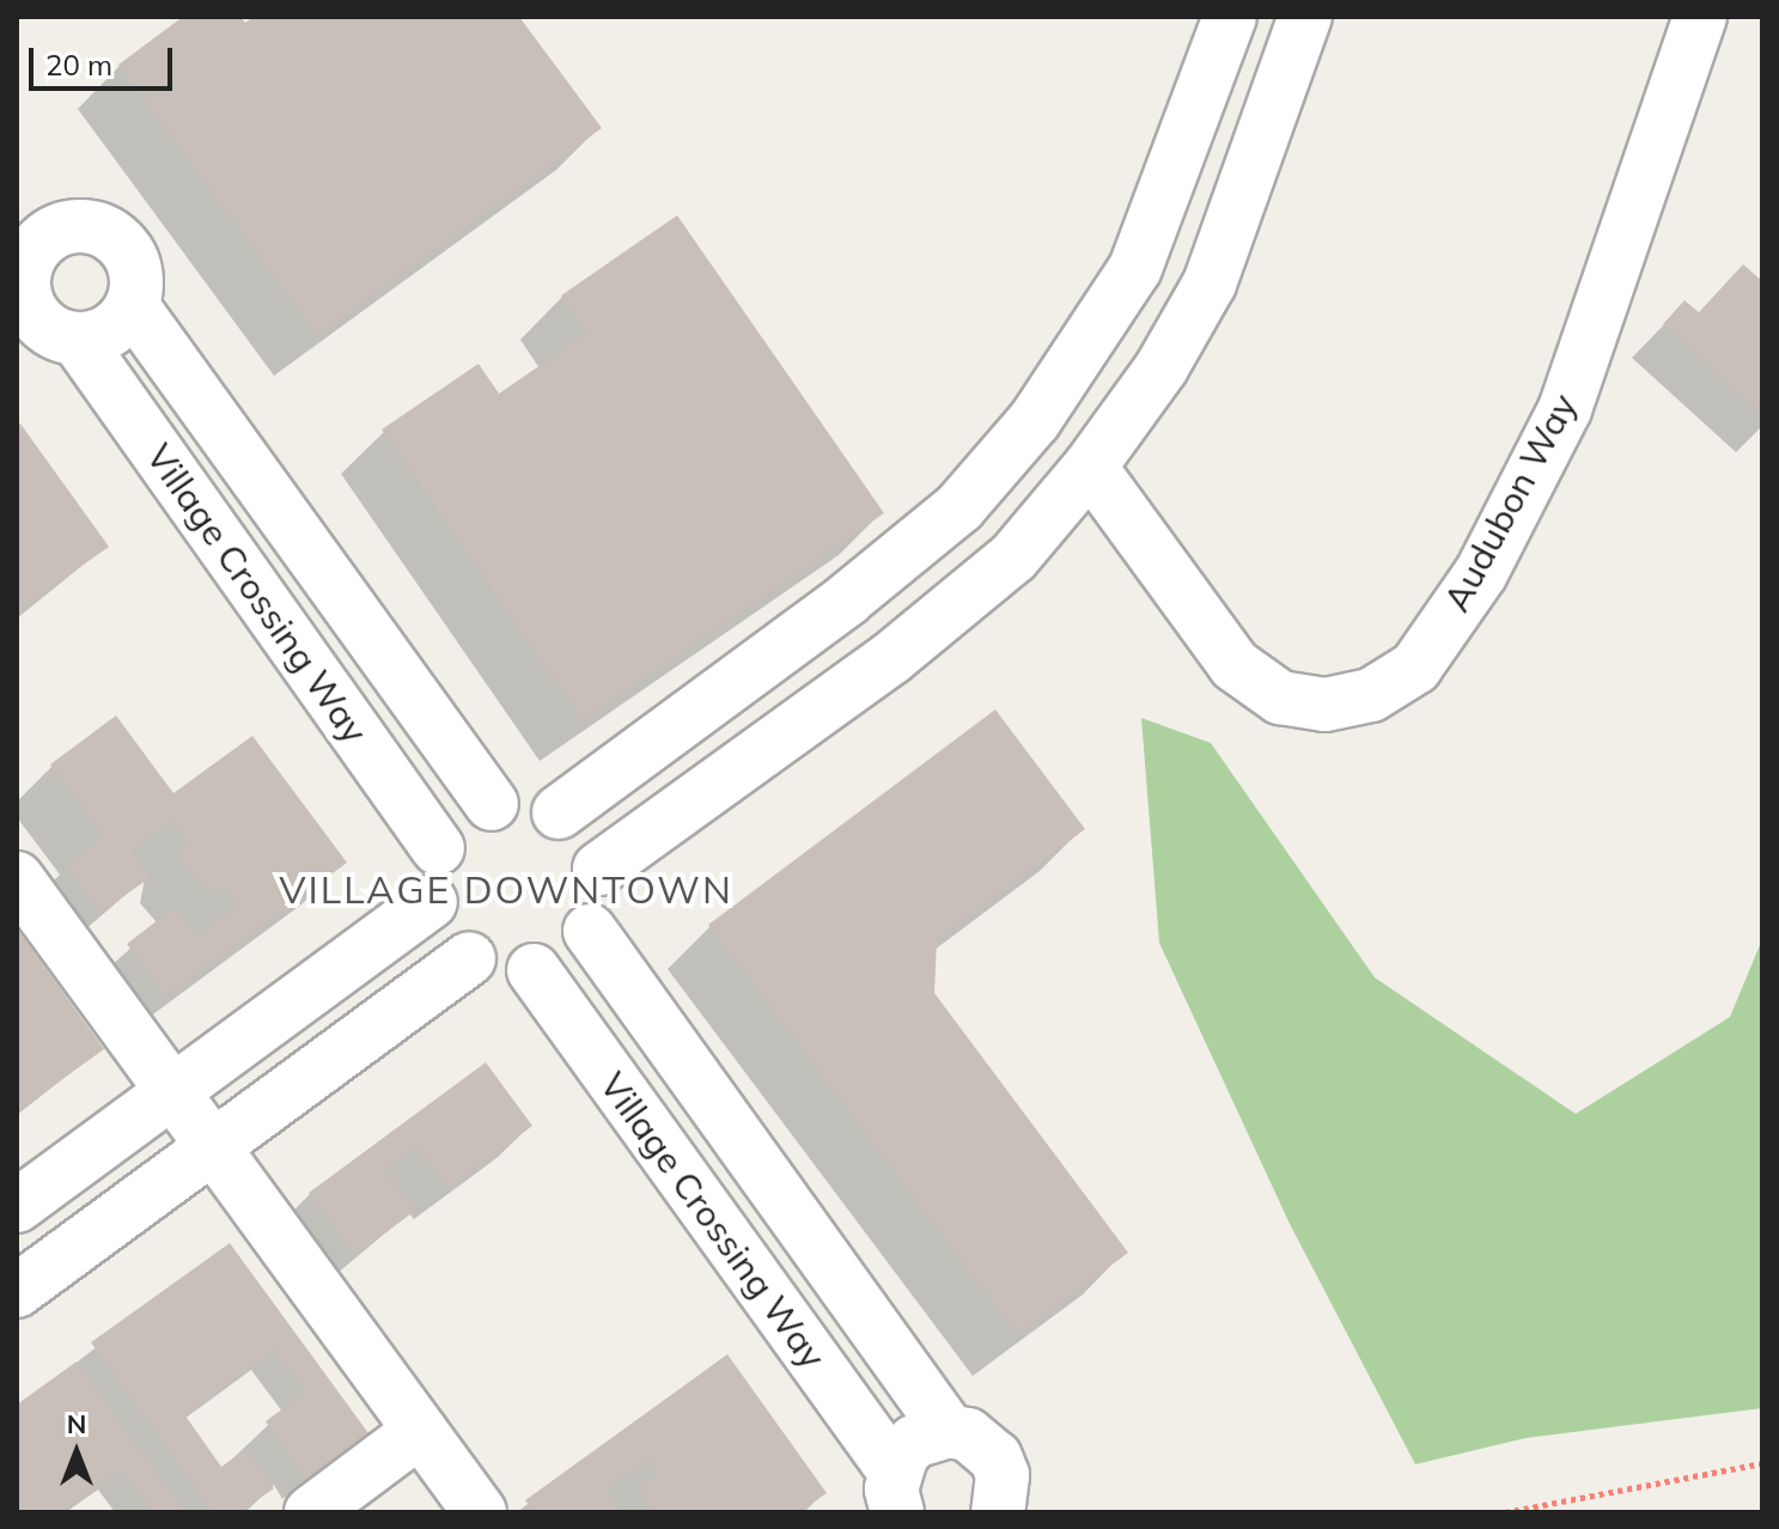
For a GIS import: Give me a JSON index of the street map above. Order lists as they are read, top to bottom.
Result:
{
  "streets": {
    "street": ["Audubon Way", "Village Crossing Way"]
  },
  "districts": ["VILLAGE DOWNTOWN"],
  "scale_bar": "20 m",
  "north": "top"
}
